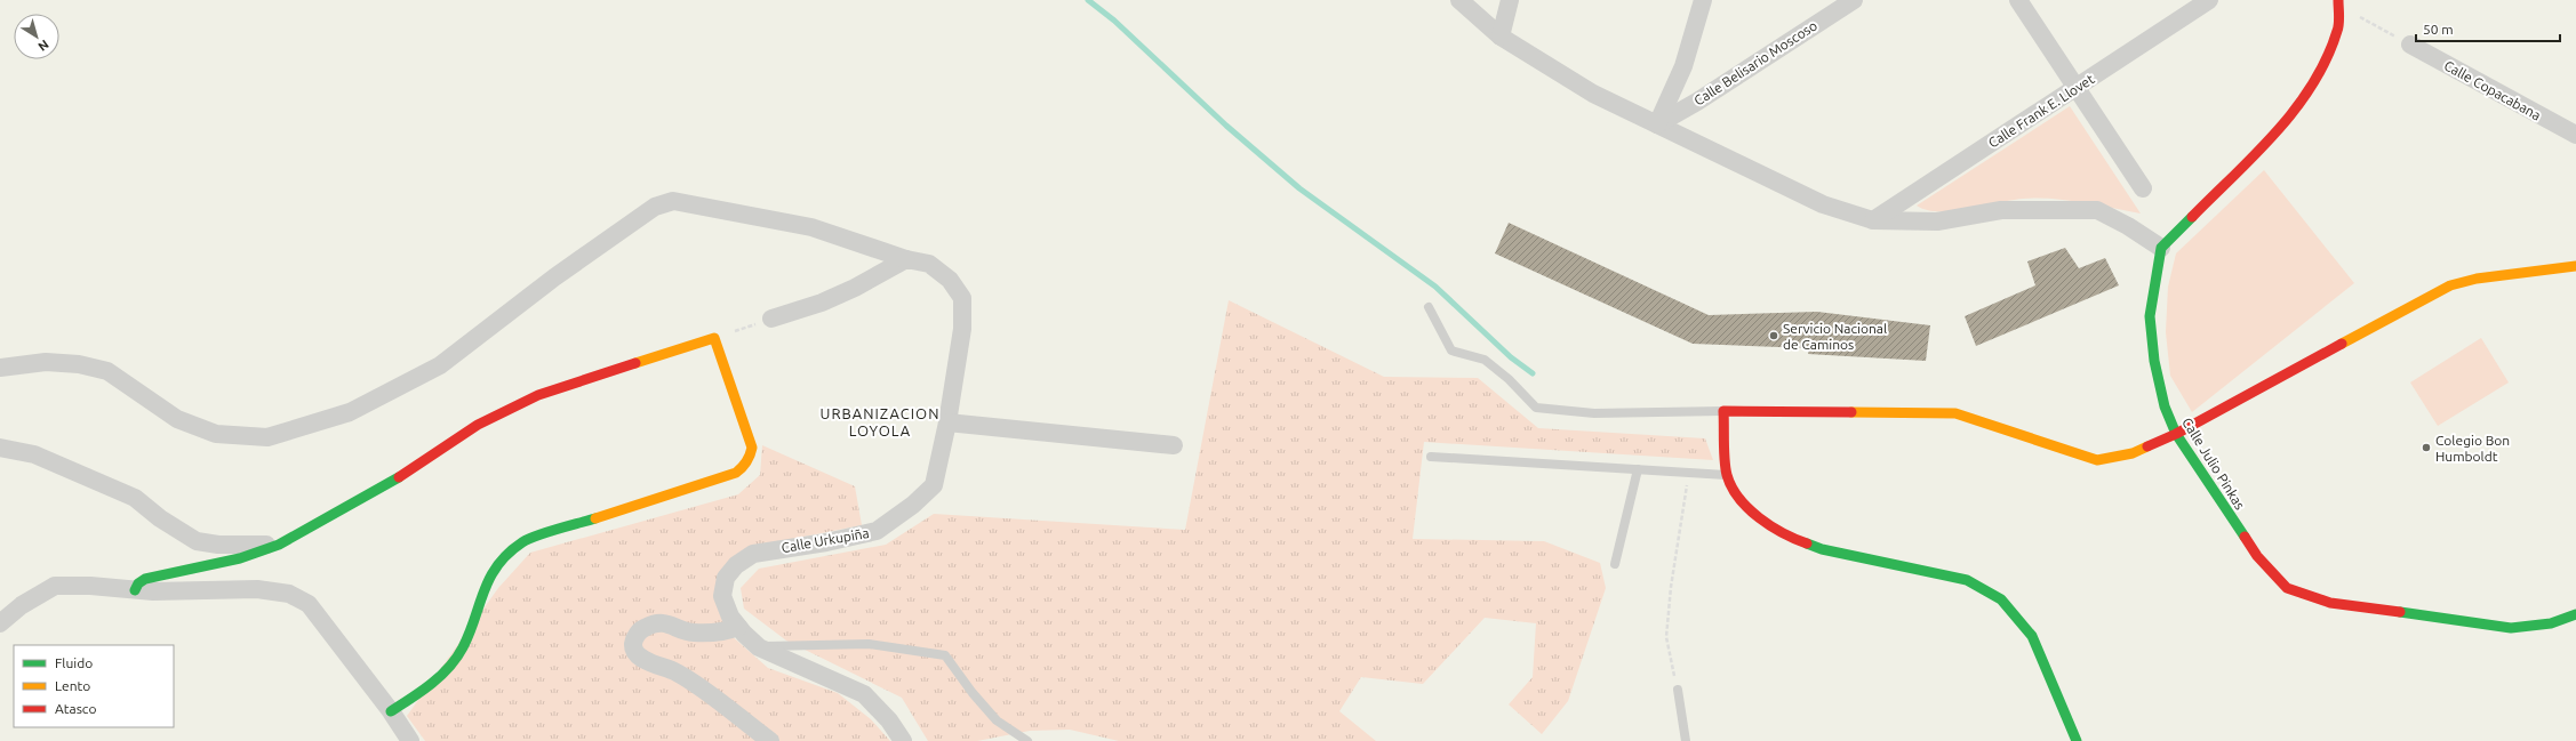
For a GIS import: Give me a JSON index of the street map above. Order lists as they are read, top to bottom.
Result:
{
  "streets": {
    "street": [
      "Calle Belisario Moscoso",
      "Calle Copacabana",
      "Calle Frank E. Llovet",
      "Calle Julio Pinkas",
      "Calle Urkupiña"
    ]
  },
  "districts": ["URBANIZACION LOYOLA"],
  "places": ["Servicio Nacional de Caminos", "Colegio Bon Humboldt"],
  "legend": ["Fluido", "Lento", "Atasco"],
  "scale_bar": "50 m",
  "north": "bottom right"
}
